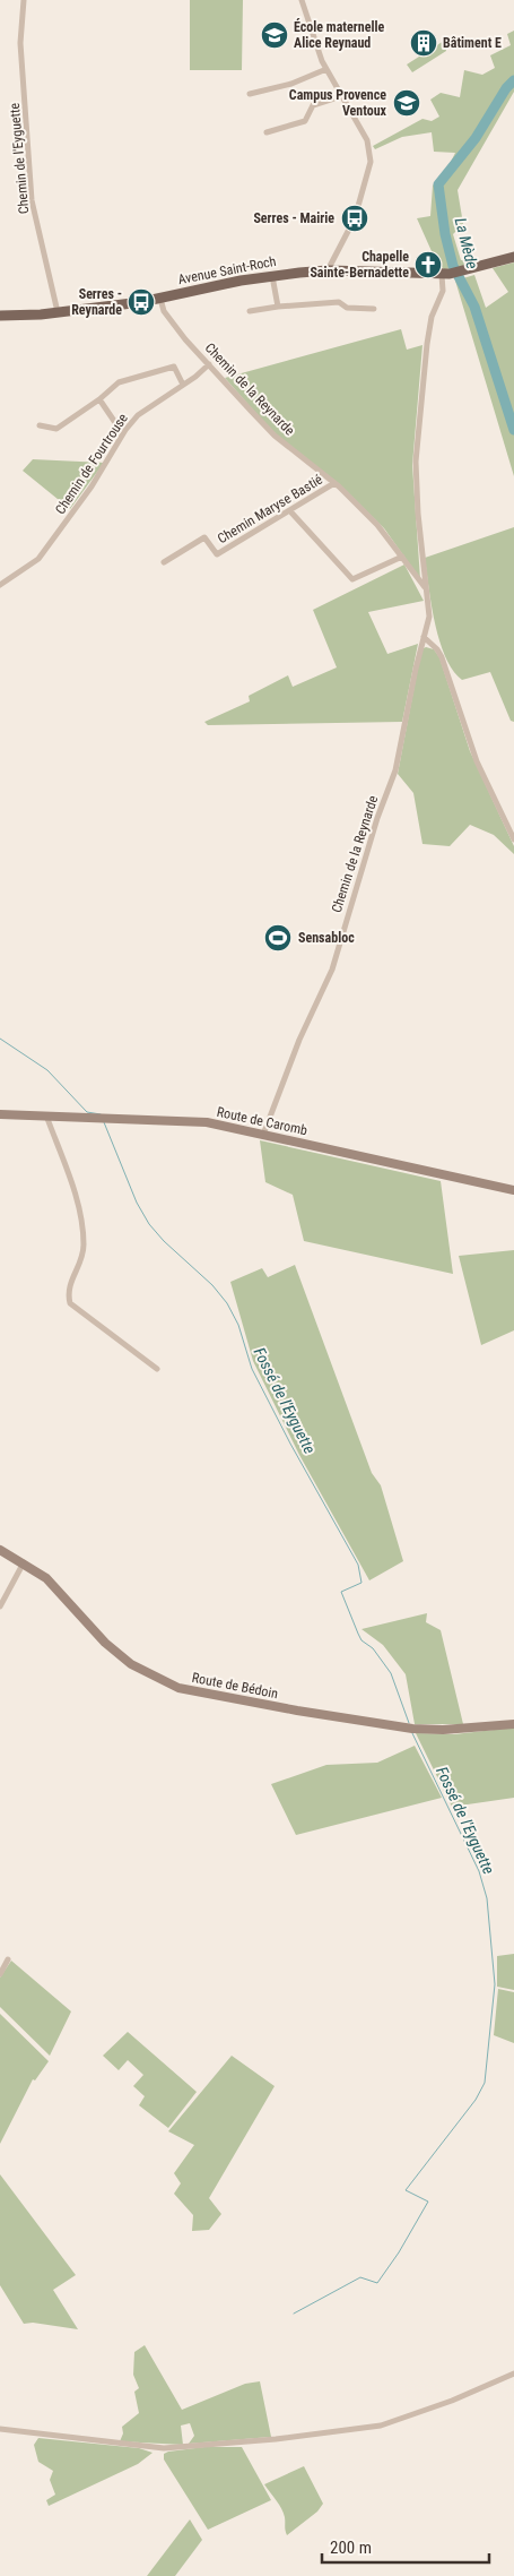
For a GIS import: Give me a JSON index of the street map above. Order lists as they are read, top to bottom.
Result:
{
  "streets": {
    "main road": ["Avenue Saint-Roch", "Route de Caromb", "Route de Bédoin"],
    "street": [
      "Chemin de l'Eyguette",
      "Chemin de la Reynarde",
      "Chemin de Fourtrouse",
      "Chemin Maryse Bastié"
    ]
  },
  "crossings": [
    ["Chemin de l'Eyguette", "Avenue Saint-Roch"],
    ["Avenue Saint-Roch", "Chemin de la Reynarde"],
    ["Chemin de la Reynarde", "Chemin de Fourtrouse"],
    ["Chemin de la Reynarde", "Chemin Maryse Bastié"],
    ["Chemin de la Reynarde", "Route de Caromb"]
  ],
  "water": ["La Mède", "Fossé de l'Eyguette"],
  "places": {
    "school or university": ["École maternelle Alice Reynaud", "Campus Provence Ventoux"],
    "building": ["Bâtiment E"],
    "bus stop": ["Serres - Mairie", "Serres - Reynarde"],
    "church": ["Chapelle Sainte-Bernadette"],
    "sports": ["Sensabloc"]
  },
  "scale_bar": "200 m"
}
